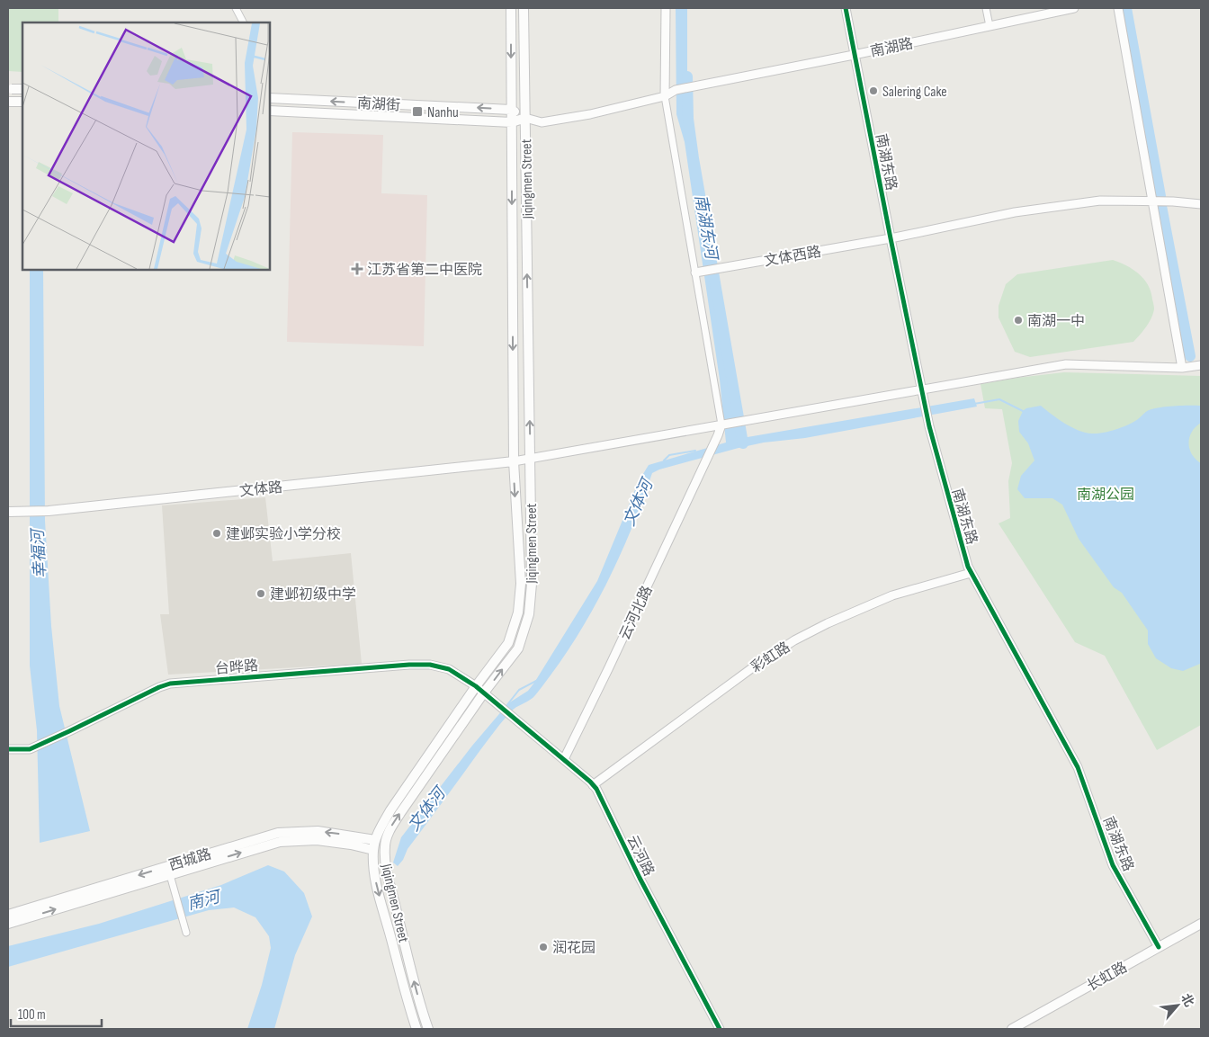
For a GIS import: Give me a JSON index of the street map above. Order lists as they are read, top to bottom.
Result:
{
  "streets": {
    "main road": [
      "南湖街",
      "Jiqingmen Street",
      "文体路",
      "西城路",
      "长虹路"
    ],
    "street": [
      "南湖路",
      "南湖东路",
      "文体西路",
      "云河北路",
      "彩虹路",
      "台晔路",
      "云河路"
    ]
  },
  "crossings": [
    ["南湖路", "南湖东路"],
    ["南湖街", "Jiqingmen Street"],
    ["南湖东路", "文体西路"],
    ["南湖东路", "彩虹路"],
    ["南湖东路", "长虹路"],
    ["Jiqingmen Street", "文体路"],
    ["Jiqingmen Street", "台晔路"],
    ["Jiqingmen Street", "西城路"],
    ["云河北路", "云河路"],
    ["彩虹路", "云河路"],
    ["台晔路", "云河路"]
  ],
  "water": [
    "南湖东河",
    "文体河",
    "幸福河",
    "南河"
  ],
  "parks": ["南湖公园"],
  "places": {
    "other": [
      "Salering Cake",
      "南湖一中",
      "建邺实验小学分校",
      "建邺初级中学",
      "润花园"
    ],
    "transit": ["Nanhu"],
    "health": ["江苏省第二中医院"]
  },
  "scale_bar": "100 m",
  "north": "top right"
}
